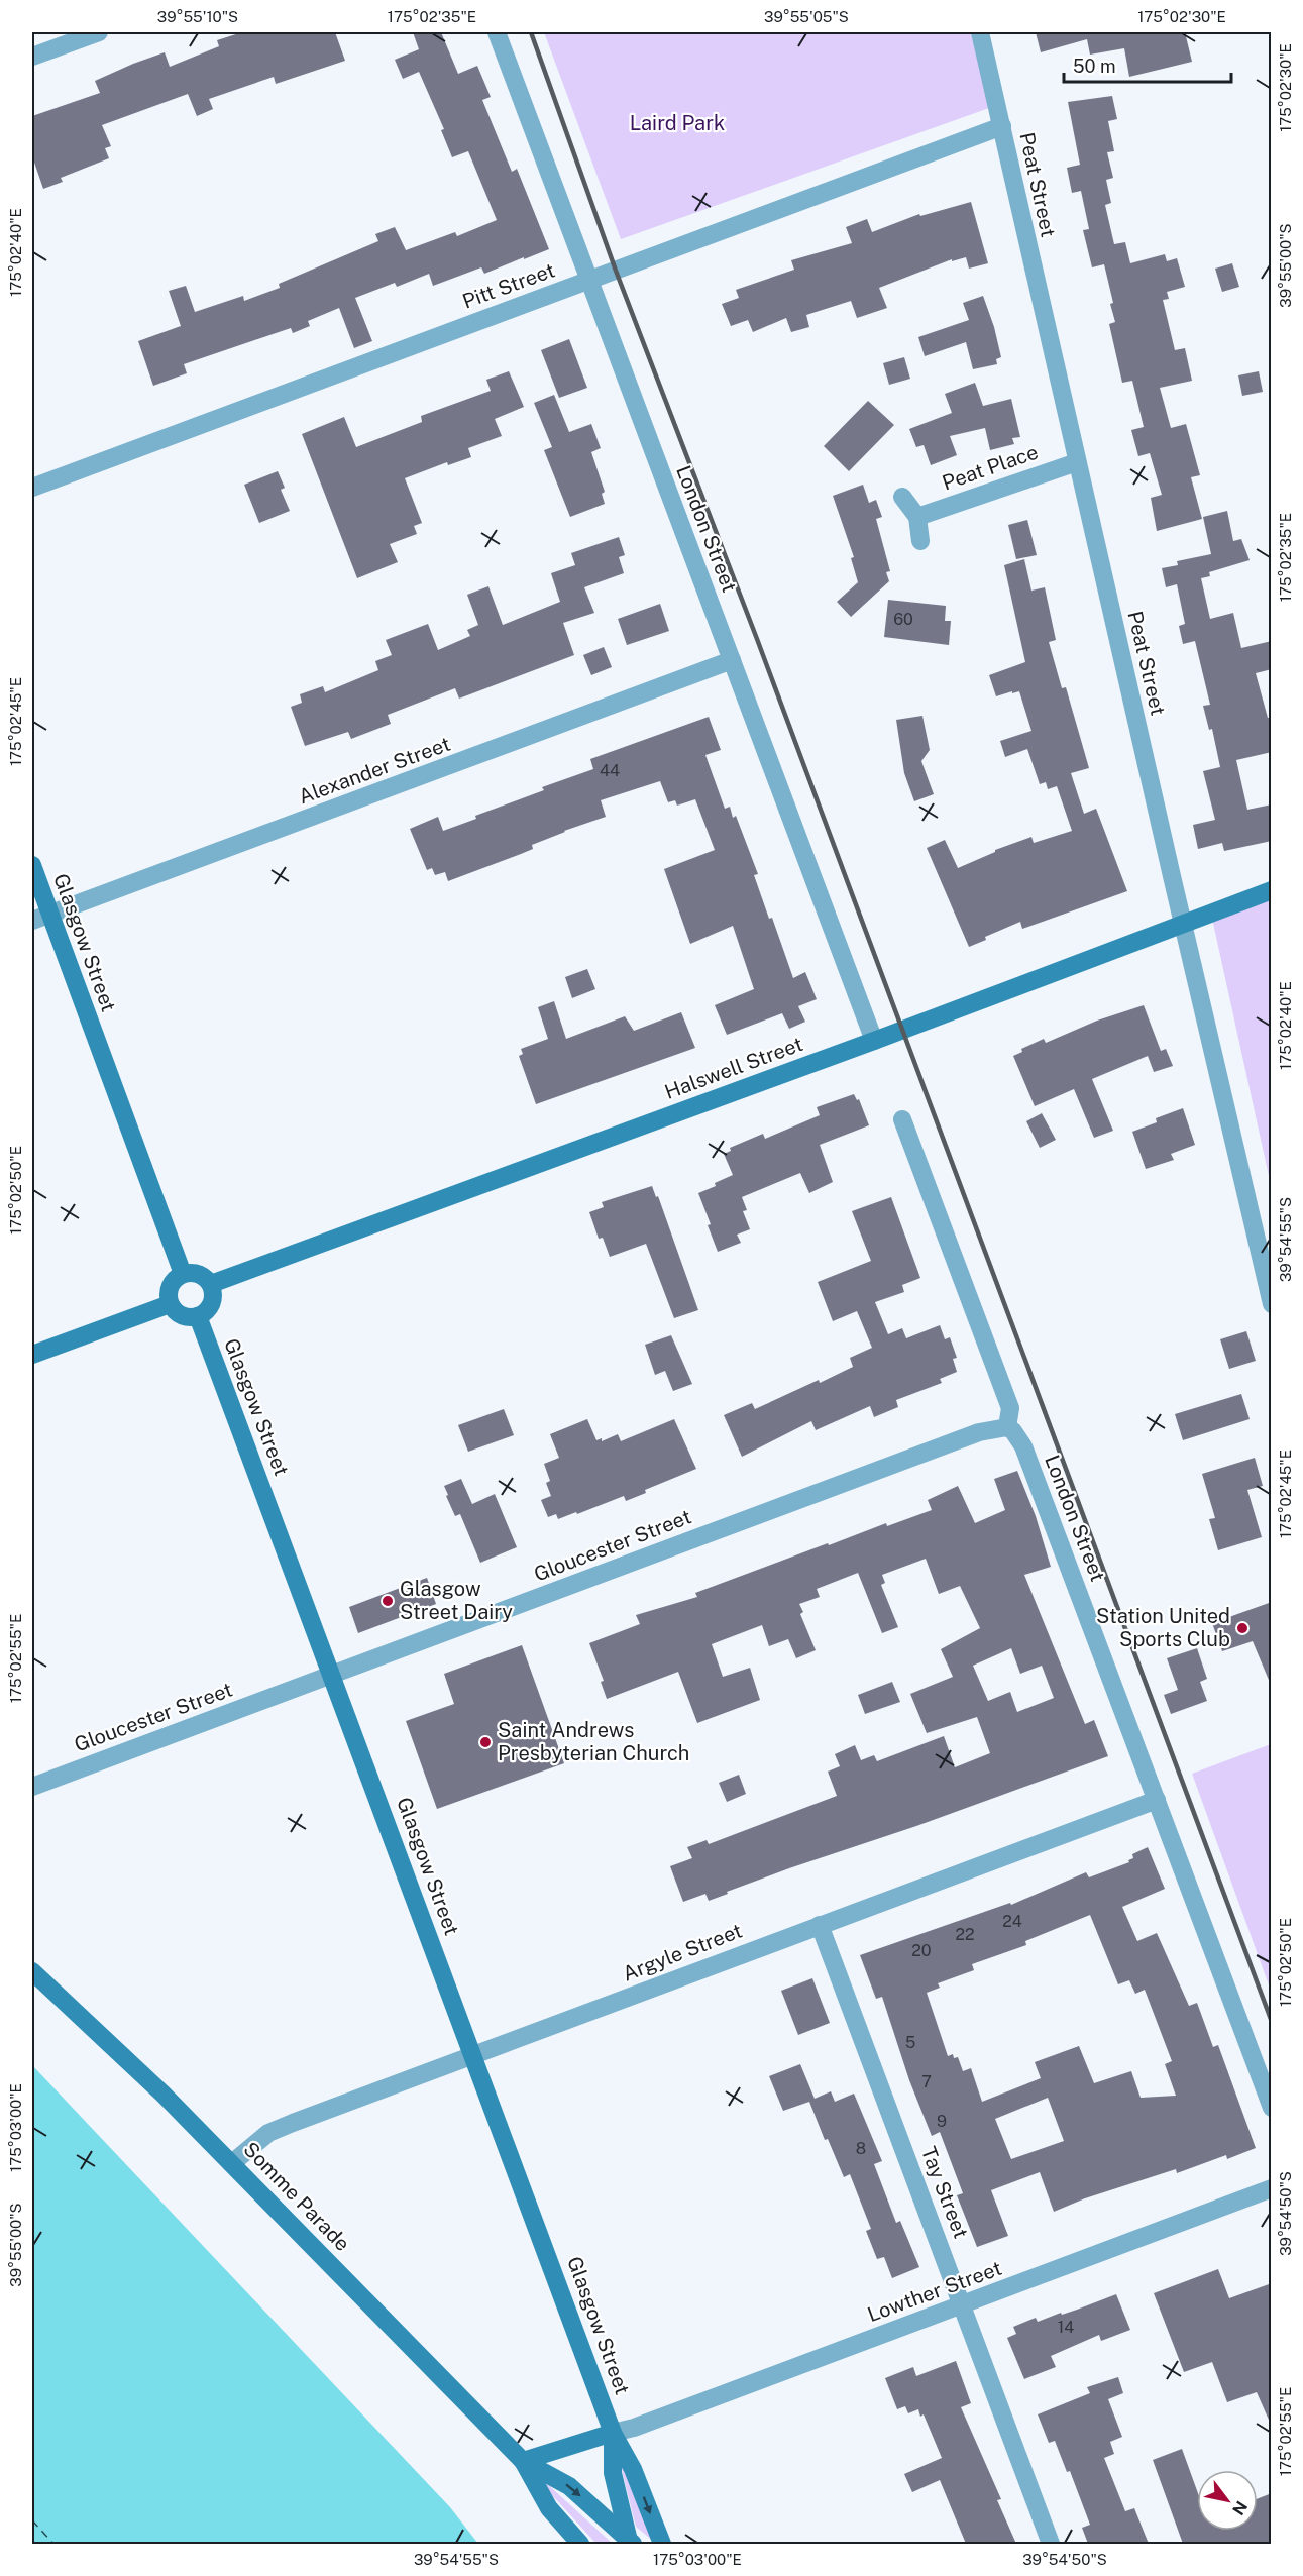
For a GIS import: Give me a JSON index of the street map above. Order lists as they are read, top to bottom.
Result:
{
  "streets": {
    "main road": ["Glasgow Street", "Halswell Street", "Somme Parade"],
    "street": [
      "Peat Street",
      "Pitt Street",
      "Peat Place",
      "London Street",
      "Alexander Street",
      "Gloucester Street",
      "Argyle Street",
      "Tay Street",
      "Lowther Street"
    ]
  },
  "crossings": [
    ["Peat Street", "Pitt Street"],
    ["Peat Street", "Peat Place"],
    ["Peat Street", "Halswell Street"],
    ["Pitt Street", "London Street"],
    ["London Street", "Alexander Street"],
    ["London Street", "Halswell Street"],
    ["London Street", "Gloucester Street"],
    ["London Street", "Argyle Street"],
    ["Alexander Street", "Glasgow Street"],
    ["Glasgow Street", "Halswell Street"],
    ["Glasgow Street", "Gloucester Street"],
    ["Glasgow Street", "Argyle Street"],
    ["Glasgow Street", "Somme Parade"],
    ["Glasgow Street", "Lowther Street"],
    ["Argyle Street", "Tay Street"],
    ["Argyle Street", "Somme Parade"],
    ["Tay Street", "Lowther Street"]
  ],
  "parks": ["Laird Park"],
  "places": ["Glasgow Street Dairy", "Station United Sports Club", "Saint Andrews Presbyterian Church"],
  "house_numbers": [
    "60",
    "44",
    "24",
    "22",
    "20",
    "5",
    "7",
    "9",
    "8",
    "14"
  ],
  "scale_bar": "50 m",
  "north": "bottom right",
  "coordinates": [
    "39°55'10\"S",
    "175°02'35\"E",
    "39°55'05\"S",
    "175°02'30\"E",
    "175°02'40\"E",
    "39°55'00\"S",
    "175°02'45\"E",
    "175°02'50\"E",
    "39°54'55\"S",
    "175°02'55\"E",
    "175°03'00\"E",
    "39°54'50\"S"
  ]
}
